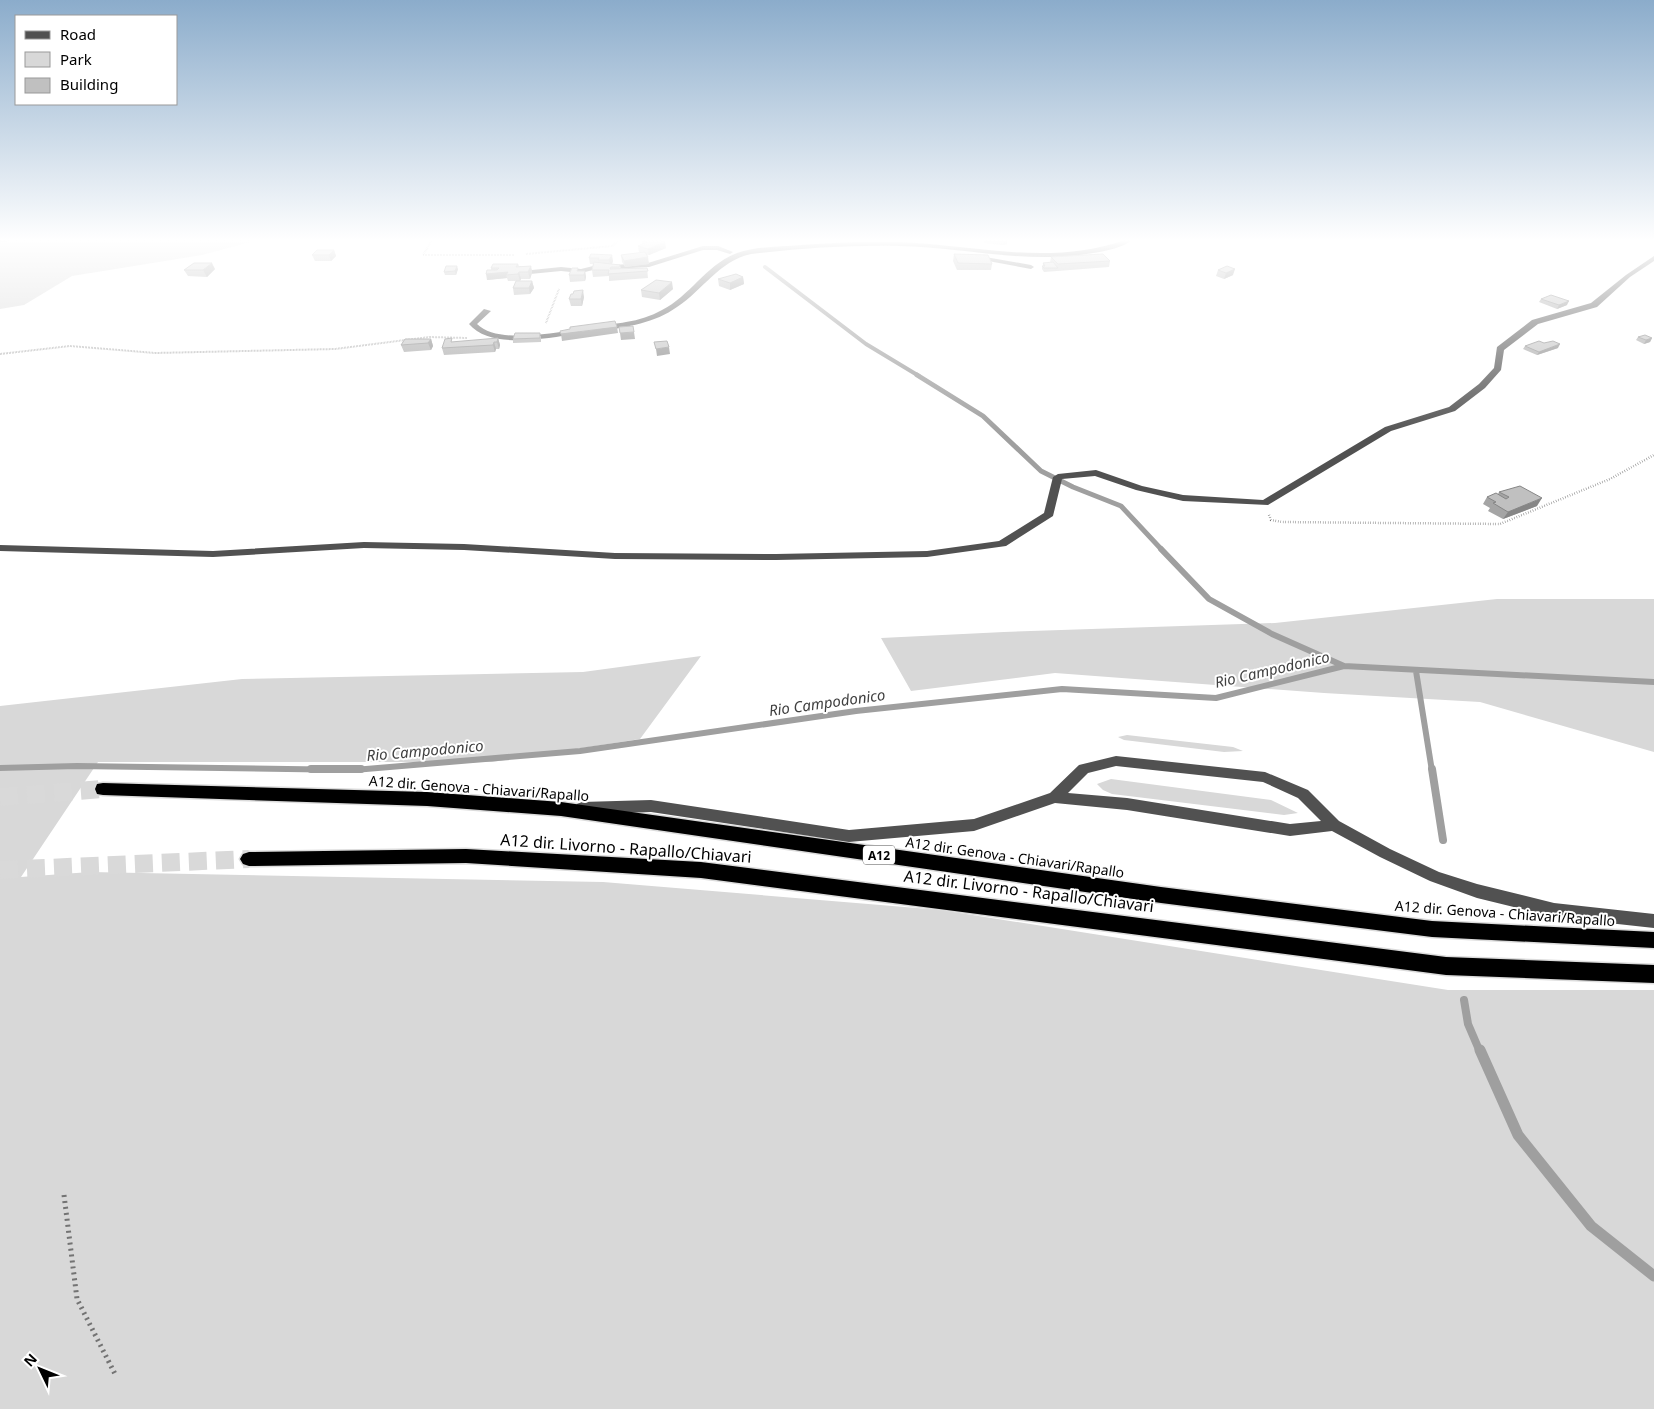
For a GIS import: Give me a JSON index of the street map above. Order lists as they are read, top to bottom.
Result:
{
  "streets": {
    "highway": ["A12 dir. Genova - Chiavari/Rapallo", "A12 dir. Livorno - Rapallo/Chiavari", "A12"]
  },
  "water": ["Rio Campodonico"],
  "legend": ["Road", "Park", "Building"],
  "north": "top left"
}
